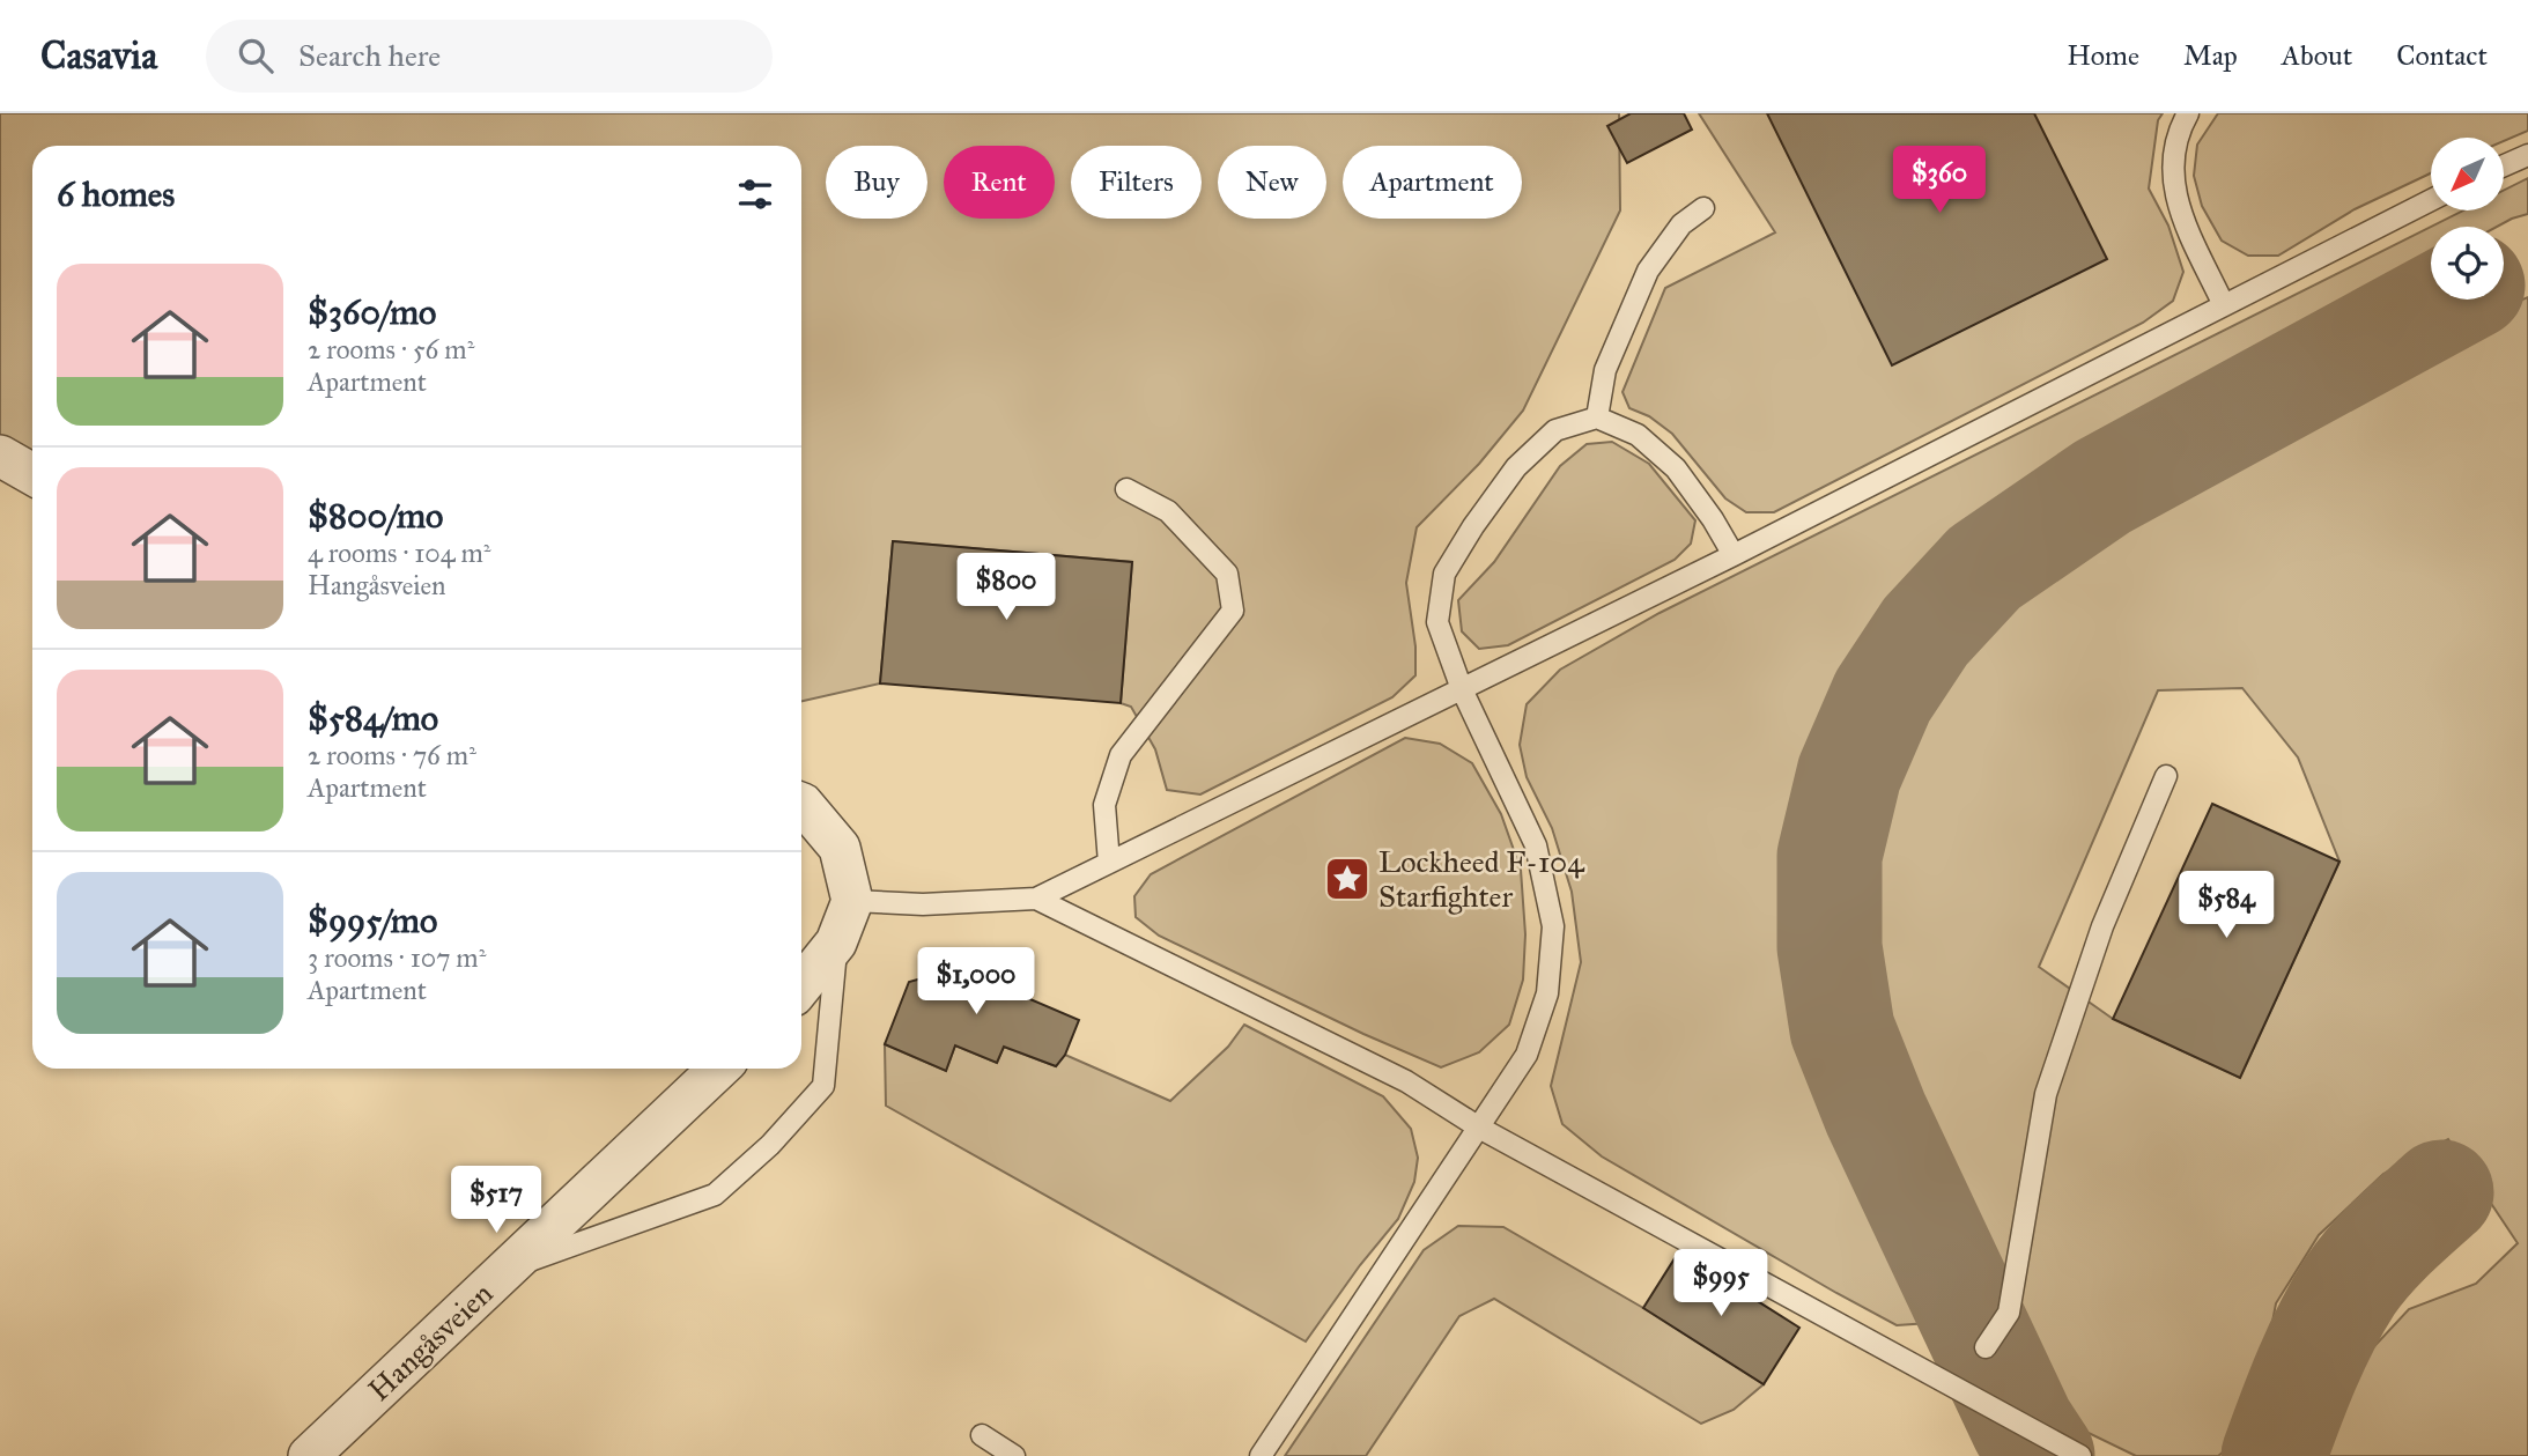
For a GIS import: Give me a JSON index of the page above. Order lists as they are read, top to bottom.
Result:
{
  "streets": {
    "street": ["Hangåsveien"]
  },
  "places": {
    "place": ["Lockheed F-104 Starfighter"]
  },
  "north": "bottom left",
  "page": {
    "header": "Casavia",
    "search": "Search here",
    "nav": [
      "Home",
      "Map",
      "About",
      "Contact"
    ],
    "price": [
      "$360",
      "$800",
      "$584",
      "$1,000",
      "$517",
      "$995"
    ],
    "chip": [
      "Buy",
      "Rent",
      "Filters",
      "New",
      "Apartment"
    ],
    "heading": "6 homes",
    "list": [
      {
        "name": "$360/mo",
        "note": "2 rooms · 56 m² · Apartment"
      },
      {
        "name": "$800/mo",
        "note": "4 rooms · 104 m² · Hangåsveien"
      },
      {
        "name": "$584/mo",
        "note": "2 rooms · 76 m² · Apartment"
      },
      {
        "name": "$995/mo",
        "note": "3 rooms · 107 m² · Apartment"
      }
    ]
  }
}
